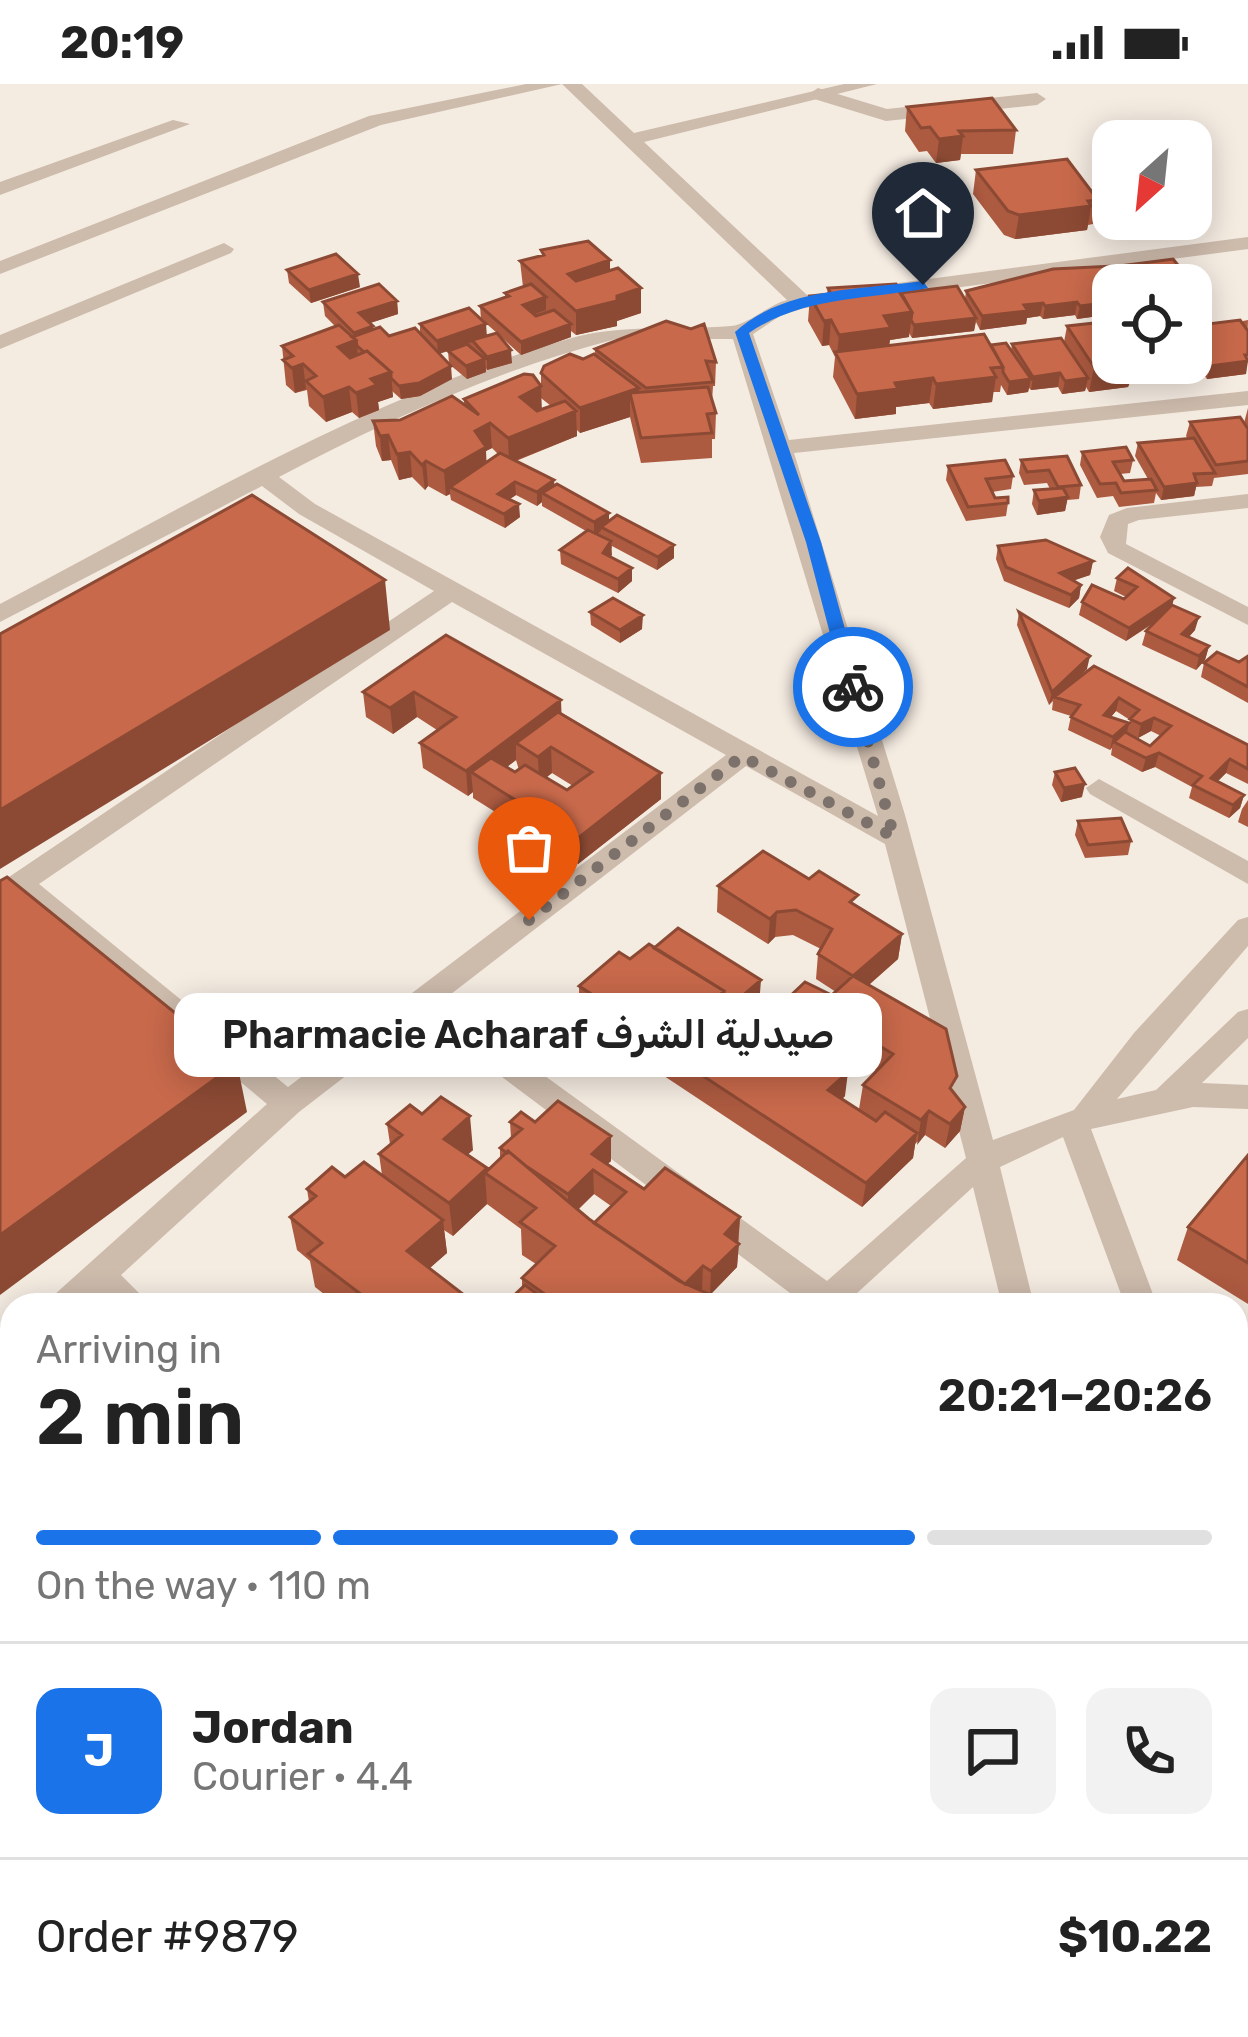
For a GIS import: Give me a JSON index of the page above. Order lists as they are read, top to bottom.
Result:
{
  "places": ["Pharmacie Acharaf صيدلية الشرف"],
  "north": "bottom left",
  "page": {
    "status": "20:19",
    "bubble": "Pharmacie Acharaf صيدلية الشرف",
    "heading": ["2 min", "Arriving in", "20:21–20:26"],
    "panel": [
      "Jordan",
      "Courier · 4.4",
      "Order #9879",
      "$10.22"
    ],
    "bar": "On the way · 110 m",
    "round": "J"
  }
}
